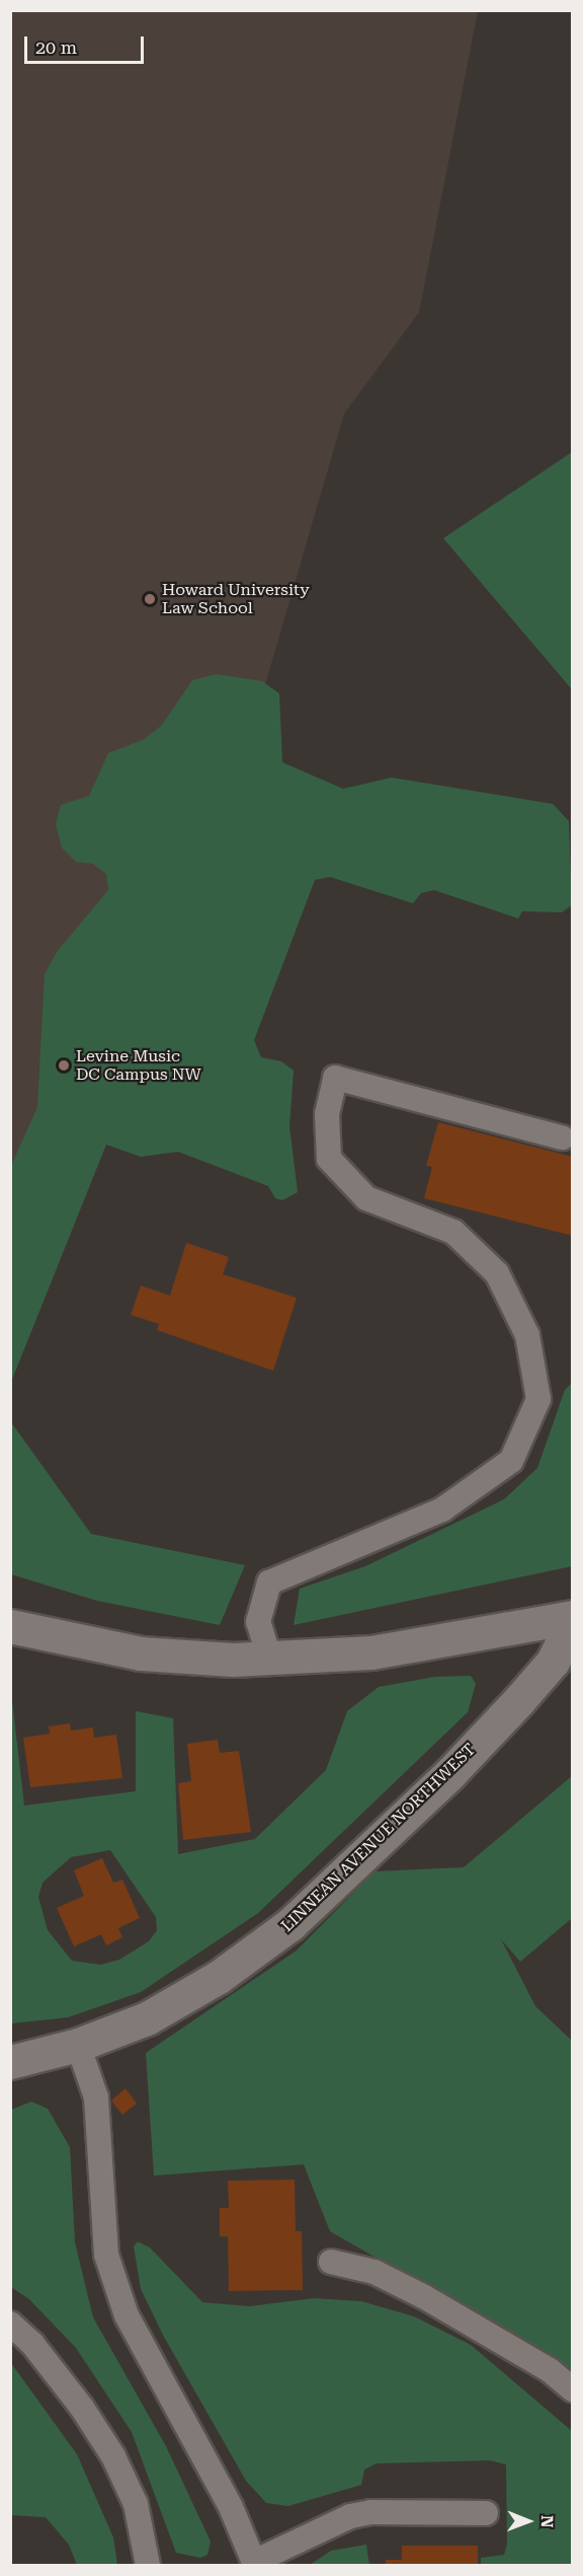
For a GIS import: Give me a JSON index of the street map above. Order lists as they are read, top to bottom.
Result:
{
  "streets": {
    "street": ["LINNEAN AVENUE NORTHWEST"]
  },
  "places": ["Howard University Law School", "Levine Music DC Campus NW"],
  "scale_bar": "20 m",
  "north": "right"
}
